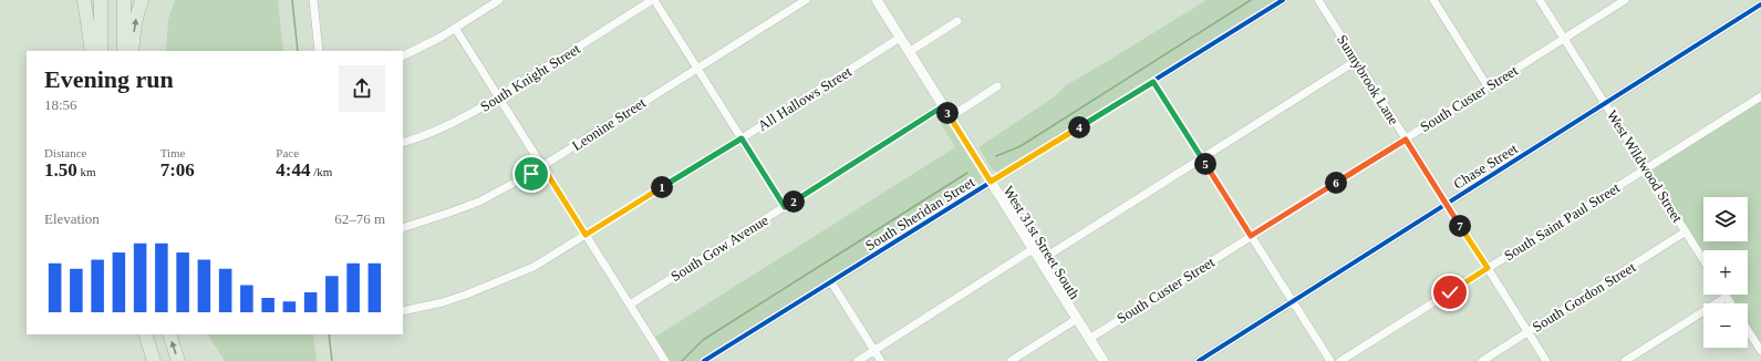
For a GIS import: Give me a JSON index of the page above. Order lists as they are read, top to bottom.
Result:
{
  "streets": {
    "street": [
      "South Knight Street",
      "Sunnybrook Lane",
      "All Hallows Street",
      "South Custer Street",
      "Leonine Street",
      "Chase Street",
      "West Wildwood Street",
      "South Sheridan Street",
      "South Saint Paul Street",
      "West 31st Street South",
      "South Gow Avenue",
      "South Gordon Street"
    ]
  },
  "crossings": [
    ["Sunnybrook Lane", "South Custer Street"],
    ["Sunnybrook Lane", "Chase Street"],
    ["Sunnybrook Lane", "South Saint Paul Street"],
    ["Sunnybrook Lane", "South Gordon Street"],
    ["All Hallows Street", "West 31st Street South"],
    ["South Custer Street", "West Wildwood Street"],
    ["South Custer Street", "West 31st Street South"],
    ["Chase Street", "West Wildwood Street"],
    ["West Wildwood Street", "South Saint Paul Street"],
    ["West Wildwood Street", "South Gordon Street"],
    ["South Sheridan Street", "West 31st Street South"],
    ["West 31st Street South", "South Gow Avenue"]
  ],
  "page": {
    "heading": ["Evening run", "18:56"],
    "pins": [
      "3",
      "4",
      "5",
      "6",
      "1",
      "2",
      "7"
    ],
    "stats": [
      ["Distance", "1.50 km"],
      ["Time", "7:06"],
      ["Pace", "4:44 /km"]
    ],
    "map_buttons": ["+", "−"],
    "chart": ["Elevation", "62–76 m"]
  }
}
